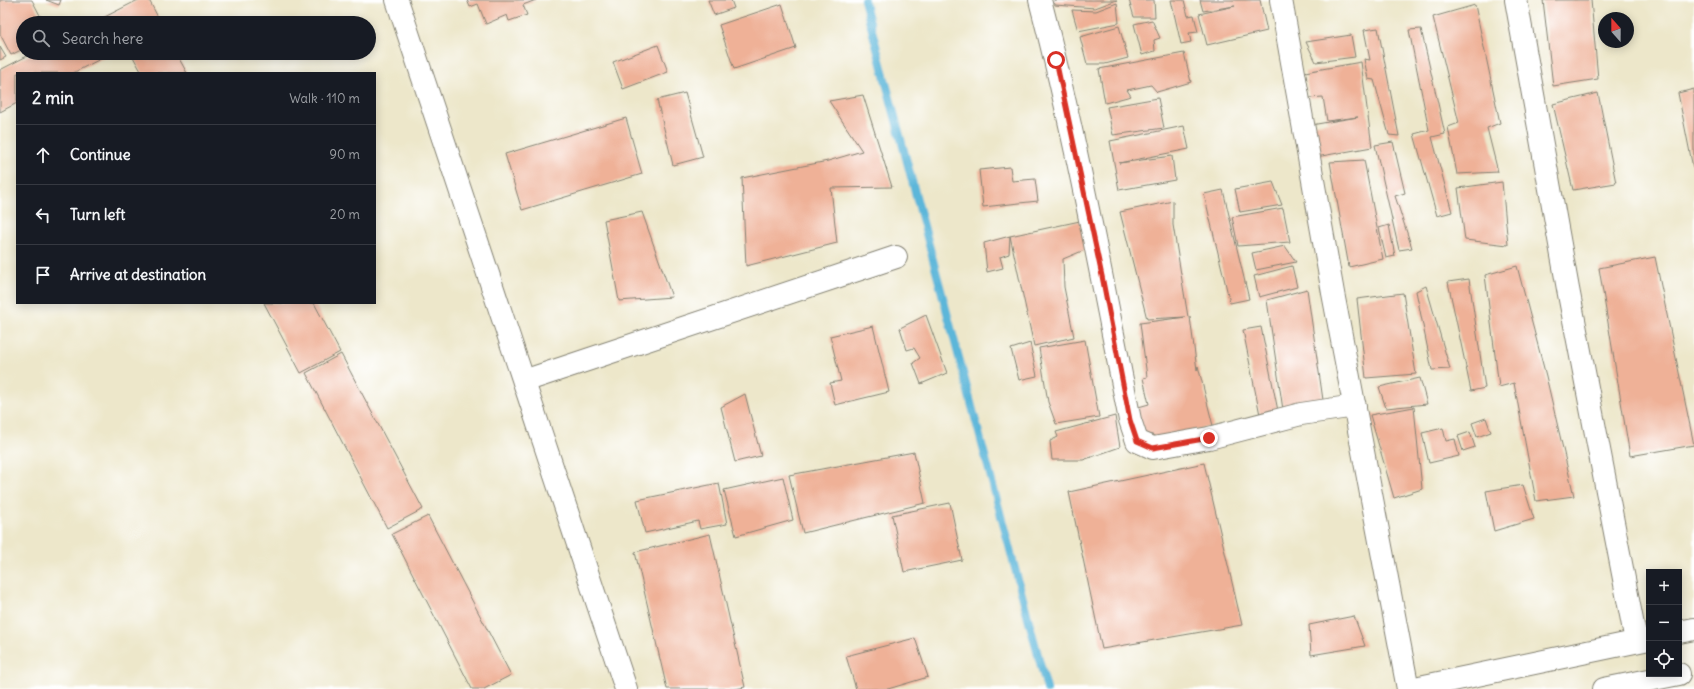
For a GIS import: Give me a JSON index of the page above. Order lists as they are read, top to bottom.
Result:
{
  "north": "top",
  "page": {
    "search": "Search here",
    "heading": ["2 min", "Walk · 110 m"],
    "list": [
      ["Continue", "90 m"],
      ["Turn left", "20 m"],
      "Arrive at destination"
    ],
    "map_buttons": ["+", "−"]
  }
}
